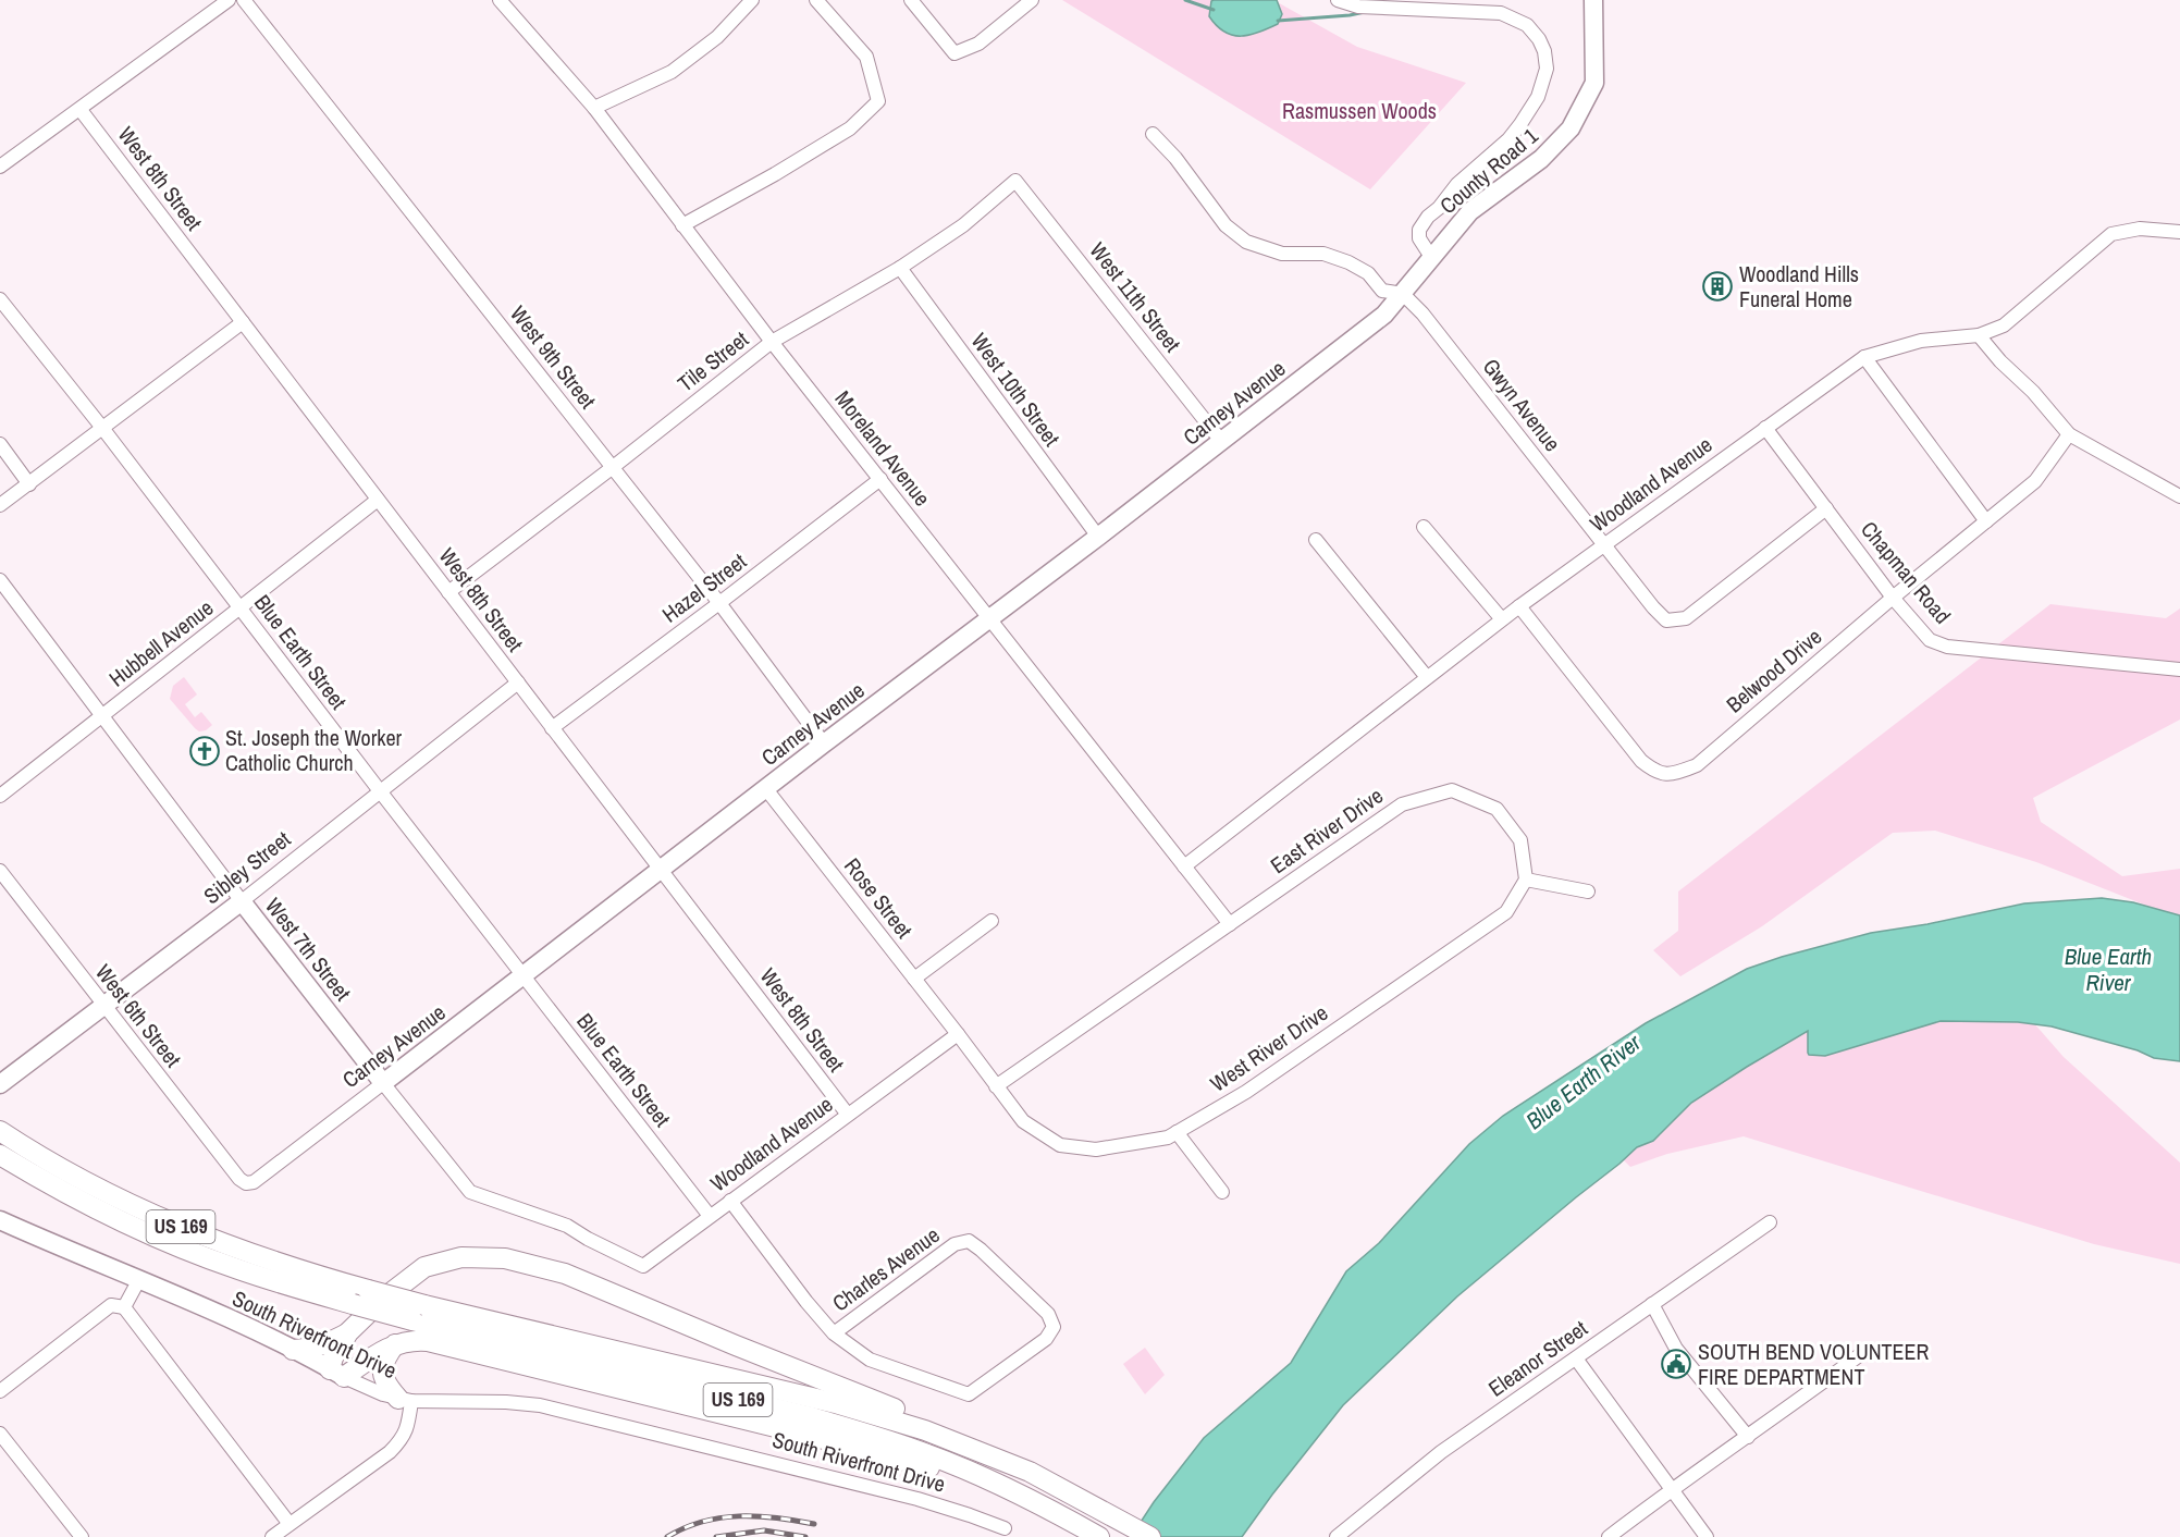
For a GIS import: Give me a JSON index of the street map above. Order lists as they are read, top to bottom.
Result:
{
  "streets": {
    "highway": ["US 169"],
    "main road": [
      "County Road 1",
      "Carney Avenue",
      "Sibley Street",
      "West 7th Street",
      "South Riverfront Drive"
    ],
    "street": [
      "West 8th Street",
      "West 11th Street",
      "West 9th Street",
      "Tile Street",
      "West 10th Street",
      "Gwyn Avenue",
      "Moreland Avenue",
      "Woodland Avenue",
      "Chapman Road",
      "Hazel Street",
      "Hubbell Avenue",
      "Blue Earth Street",
      "Belwood Drive",
      "East River Drive",
      "Rose Street",
      "West 6th Street",
      "West River Drive",
      "Charles Avenue",
      "Eleanor Street"
    ]
  },
  "crossings": [
    ["County Road 1", "Carney Avenue"],
    ["County Road 1", "Gwyn Avenue"],
    ["West 8th Street", "Tile Street"],
    ["West 8th Street", "Carney Avenue"],
    ["West 8th Street", "Woodland Avenue"],
    ["West 8th Street", "Hazel Street"],
    ["West 8th Street", "Hubbell Avenue"],
    ["West 8th Street", "Sibley Street"],
    ["West 11th Street", "Tile Street"],
    ["West 11th Street", "Carney Avenue"],
    ["West 9th Street", "Tile Street"],
    ["West 9th Street", "Carney Avenue"],
    ["West 9th Street", "Hazel Street"],
    ["Tile Street", "West 10th Street"],
    ["Tile Street", "Moreland Avenue"],
    ["West 10th Street", "Carney Avenue"],
    ["Carney Avenue", "Gwyn Avenue"],
    ["Carney Avenue", "Moreland Avenue"],
    ["Carney Avenue", "Blue Earth Street"],
    ["Carney Avenue", "Rose Street"],
    ["Carney Avenue", "West 7th Street"],
    ["Carney Avenue", "West 6th Street"],
    ["Gwyn Avenue", "Woodland Avenue"],
    ["Gwyn Avenue", "Chapman Road"],
    ["Moreland Avenue", "Woodland Avenue"],
    ["Moreland Avenue", "Hazel Street"],
    ["Moreland Avenue", "East River Drive"],
    ["Woodland Avenue", "Chapman Road"],
    ["Woodland Avenue", "Blue Earth Street"],
    ["Woodland Avenue", "Belwood Drive"],
    ["Woodland Avenue", "Rose Street"],
    ["Woodland Avenue", "West 7th Street"],
    ["Woodland Avenue", "West River Drive"],
    ["Chapman Road", "Belwood Drive"],
    ["Hubbell Avenue", "Blue Earth Street"],
    ["Hubbell Avenue", "West 7th Street"],
    ["Blue Earth Street", "Sibley Street"],
    ["East River Drive", "West River Drive"],
    ["Sibley Street", "West 7th Street"],
    ["Sibley Street", "West 6th Street"],
    ["Rose Street", "West River Drive"]
  ],
  "water": ["Blue Earth River"],
  "parks": ["Rasmussen Woods"],
  "places": {
    "building": ["Woodland Hills Funeral Home"],
    "church": ["St. Joseph the Worker Catholic Church"],
    "public building": ["SOUTH BEND VOLUNTEER FIRE DEPARTMENT"]
  }
}
